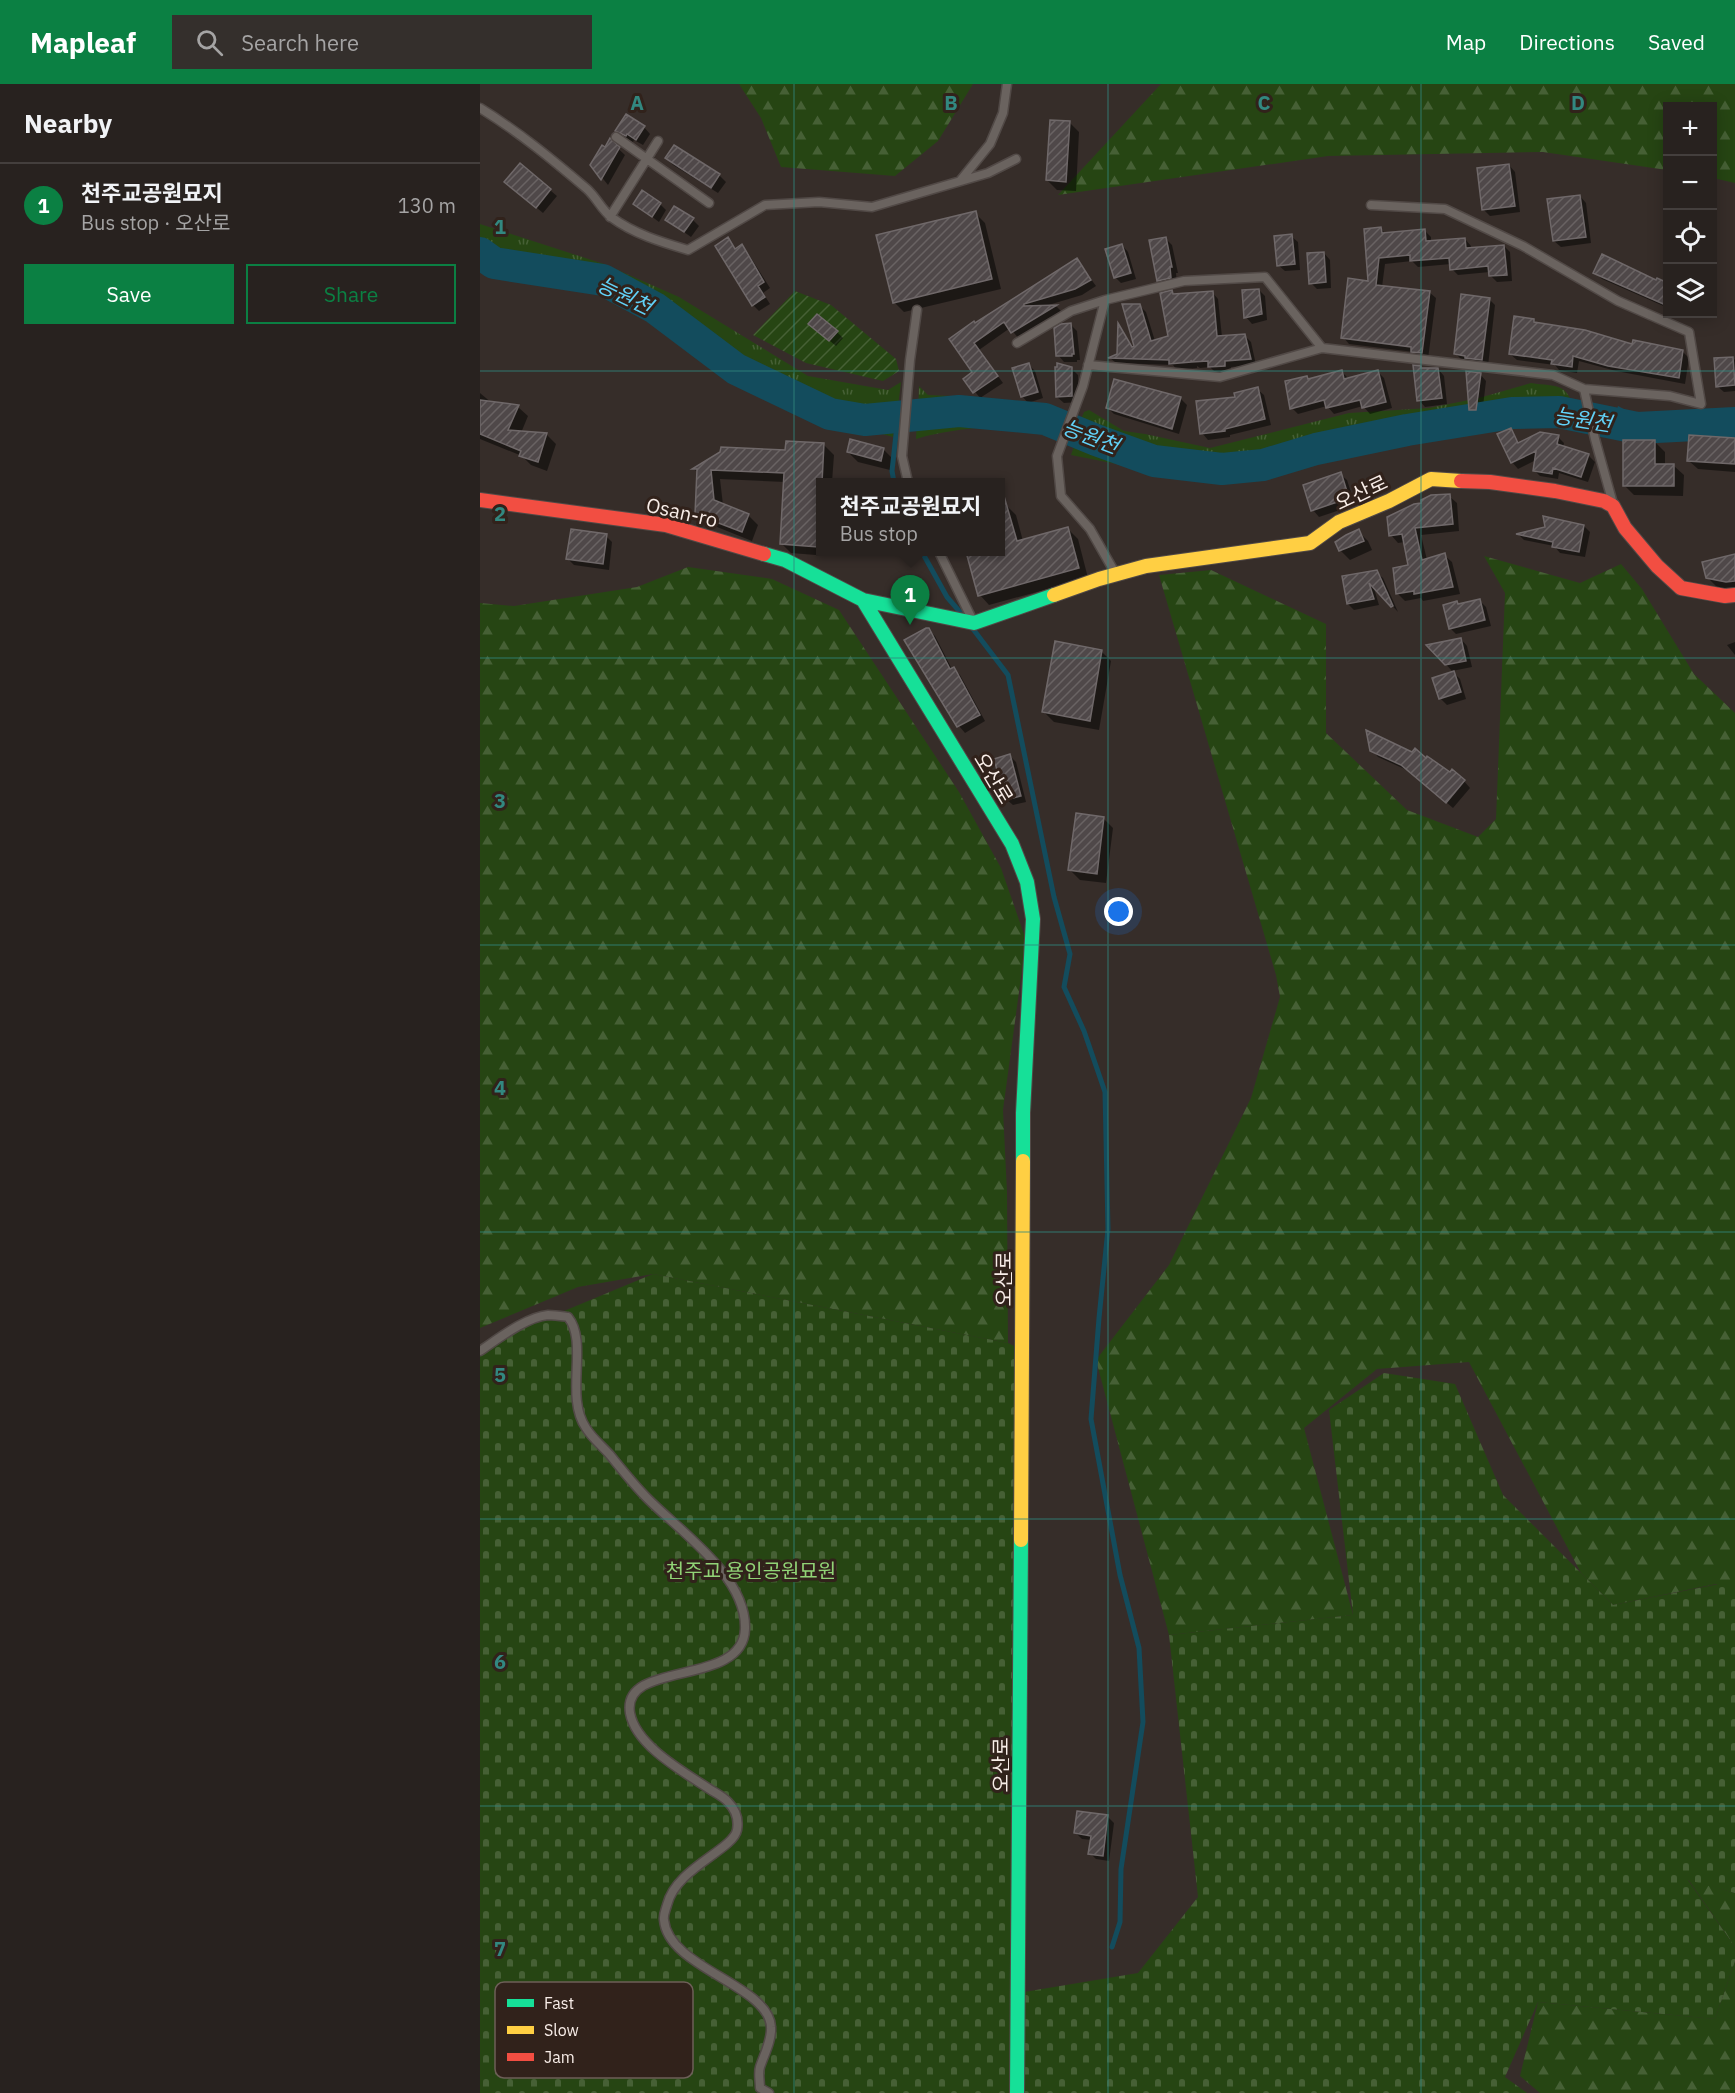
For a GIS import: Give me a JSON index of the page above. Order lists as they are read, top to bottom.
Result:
{
  "streets": {
    "street": ["오산로", "Osan-ro"]
  },
  "crossings": [
    ["오산로", "Osan-ro"]
  ],
  "water": ["능원천"],
  "parks": ["천주교 용인공원묘원"],
  "legend": ["Fast", "Slow", "Jam"],
  "page": {
    "header": "Mapleaf",
    "search": "Search here",
    "nav": ["Map", "Directions", "Saved"],
    "heading": "Nearby",
    "map_buttons": ["+", "−"],
    "list": [
      {
        "mark": "1",
        "name": "천주교공원묘지",
        "note": "Bus stop · 오산로",
        "value": "130 m"
      }
    ],
    "buttons": ["Save", "Share"],
    "popup": ["천주교공원묘지", "Bus stop"],
    "pins": "1"
  },
  "grid": {
    "columns": [
      "A",
      "B",
      "C",
      "D"
    ],
    "rows": [
      "1",
      "2",
      "3",
      "4",
      "5",
      "6",
      "7"
    ]
  }
}
